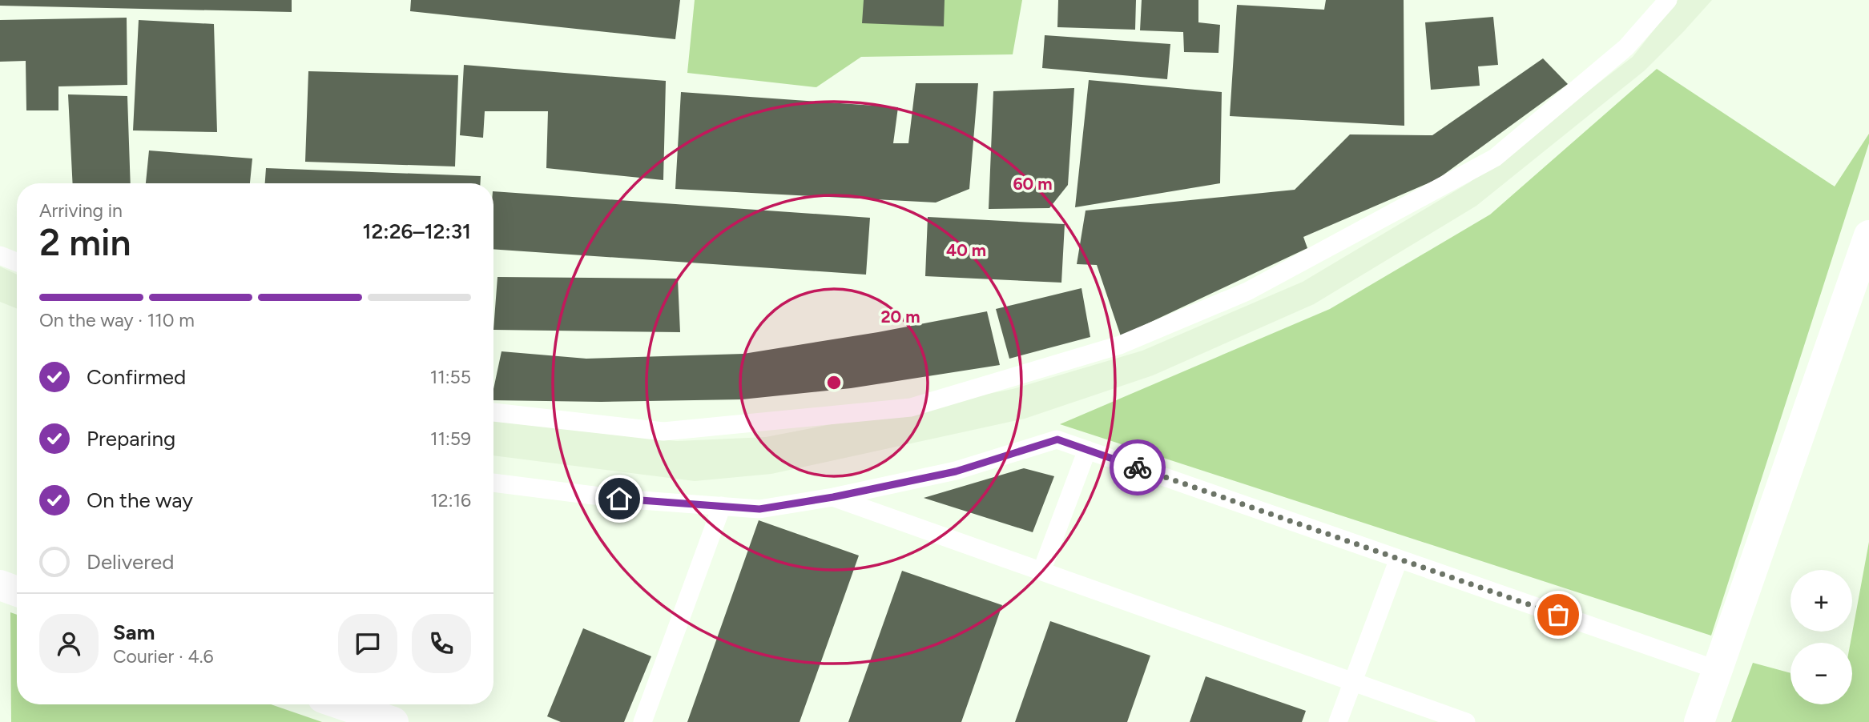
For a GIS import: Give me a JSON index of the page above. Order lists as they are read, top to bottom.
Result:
{
  "page": {
    "heading": ["2 min", "Arriving in", "12:26–12:31"],
    "panel": ["Sam", "Courier · 4.6"],
    "bar": "On the way · 110 m",
    "list": [
      ["Confirmed", "11:55"],
      ["Preparing", "11:59"],
      ["On the way", "12:16"],
      "Delivered"
    ],
    "map_buttons": ["+", "−"]
  },
  "rings": ["60 m", "40 m", "20 m"]
}
